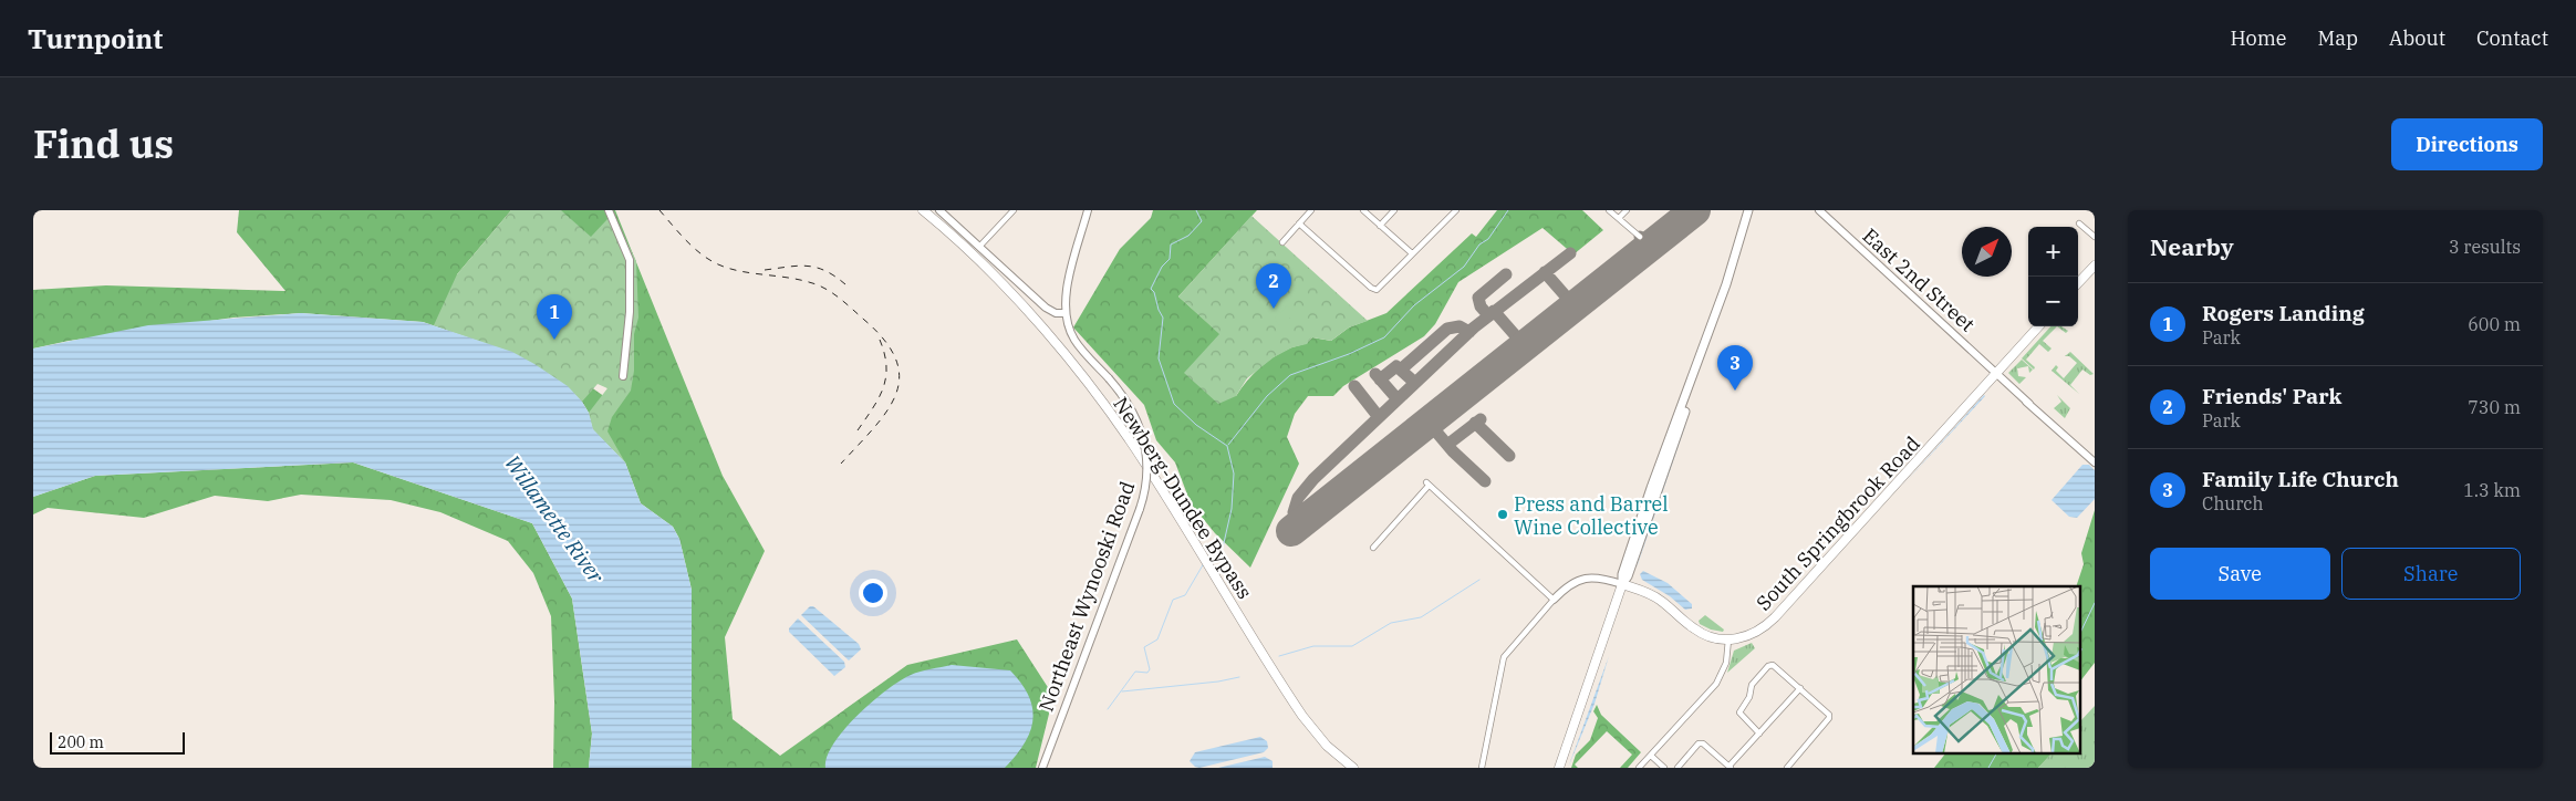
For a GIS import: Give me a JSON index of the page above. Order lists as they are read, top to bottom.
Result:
{
  "streets": {
    "highway": ["Newberg-Dundee Bypass", "South Springbrook Road"],
    "street": ["East 2nd Street", "Northeast Wynooski Road"]
  },
  "crossings": [
    ["East 2nd Street", "South Springbrook Road"]
  ],
  "water": ["Willamette River"],
  "places": ["Press and Barrel Wine Collective"],
  "scale_bar": "200 m",
  "north": "top right",
  "page": {
    "header": "Turnpoint",
    "nav": [
      "Home",
      "Map",
      "About",
      "Contact"
    ],
    "title": "Find us",
    "buttons": [
      "Directions",
      ["Save", "Share"]
    ],
    "heading": ["Nearby", "3 results"],
    "map_buttons": ["+", "−"],
    "pins": ["2", "1", "3"],
    "list": [
      {
        "mark": "1",
        "name": "Rogers Landing",
        "note": "Park",
        "value": "600 m"
      },
      {
        "mark": "2",
        "name": "Friends' Park",
        "note": "Park",
        "value": "730 m"
      },
      {
        "mark": "3",
        "name": "Family Life Church",
        "note": "Church",
        "value": "1.3 km"
      }
    ],
    "scale": "200 m"
  }
}
